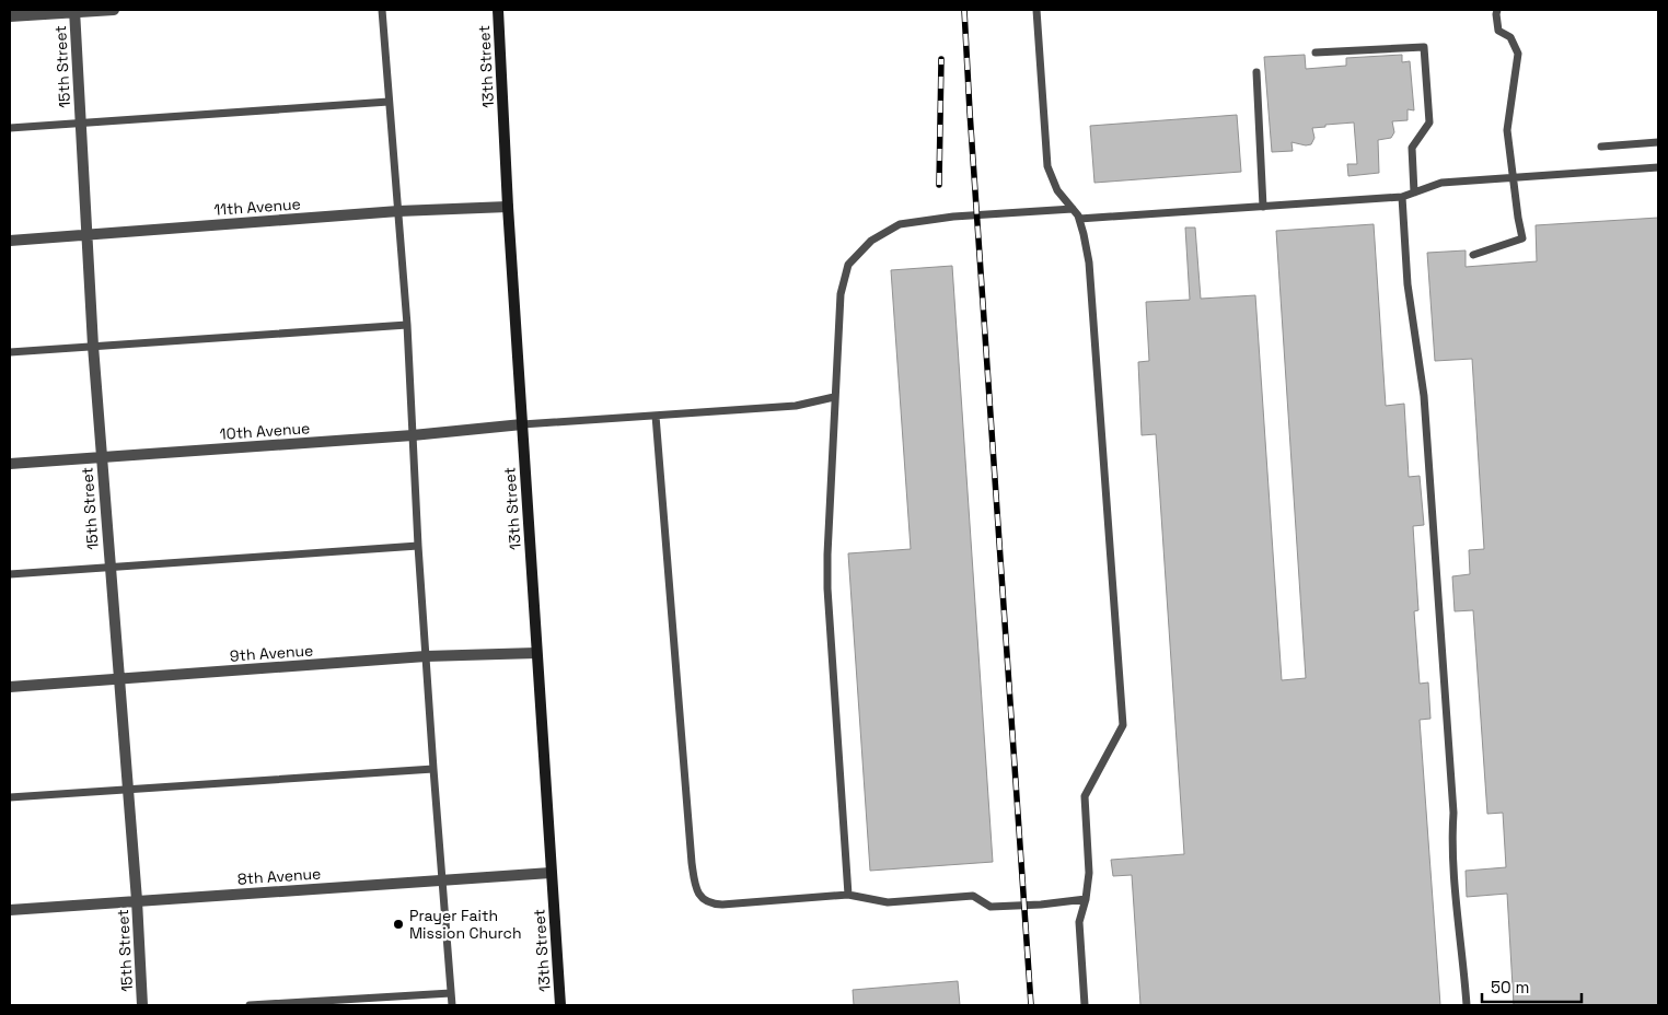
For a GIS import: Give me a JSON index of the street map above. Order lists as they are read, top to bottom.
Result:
{
  "streets": {
    "street": [
      "15th Street",
      "13th Street",
      "11th Avenue",
      "10th Avenue",
      "9th Avenue",
      "8th Avenue"
    ]
  },
  "crossings": [
    ["15th Street", "11th Avenue"],
    ["15th Street", "10th Avenue"],
    ["15th Street", "9th Avenue"],
    ["15th Street", "8th Avenue"],
    ["13th Street", "11th Avenue"],
    ["13th Street", "10th Avenue"],
    ["13th Street", "9th Avenue"],
    ["13th Street", "8th Avenue"]
  ],
  "places": ["Prayer Faith Mission Church"],
  "scale_bar": "50 m"
}
